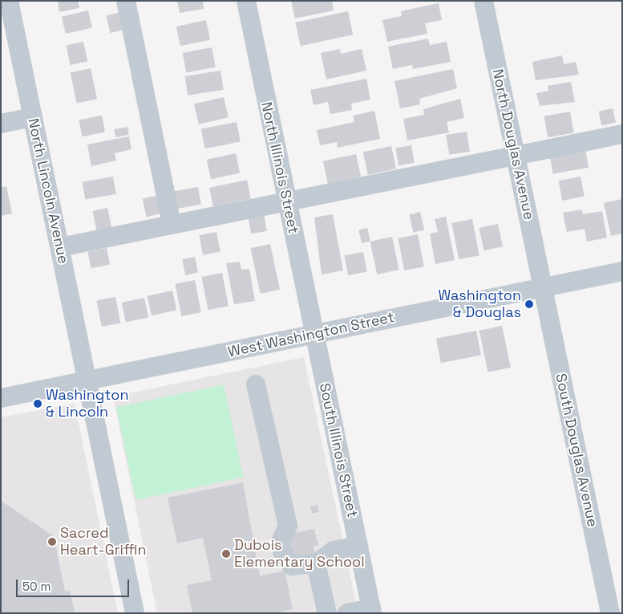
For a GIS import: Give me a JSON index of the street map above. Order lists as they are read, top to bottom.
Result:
{
  "streets": {
    "street": [
      "North Douglas Avenue",
      "North Illinois Street",
      "North Lincoln Avenue",
      "West Washington Street",
      "South Illinois Street",
      "South Douglas Avenue"
    ]
  },
  "crossings": [
    ["North Douglas Avenue", "West Washington Street"],
    ["North Douglas Avenue", "South Douglas Avenue"],
    ["North Illinois Street", "West Washington Street"],
    ["North Illinois Street", "South Illinois Street"],
    ["North Lincoln Avenue", "West Washington Street"],
    ["West Washington Street", "South Illinois Street"],
    ["West Washington Street", "South Douglas Avenue"]
  ],
  "places": [
    "Washington & Douglas",
    "Washington & Lincoln",
    "Sacred Heart-Griffin",
    "Dubois Elementary School"
  ],
  "scale_bar": "50 m"
}
